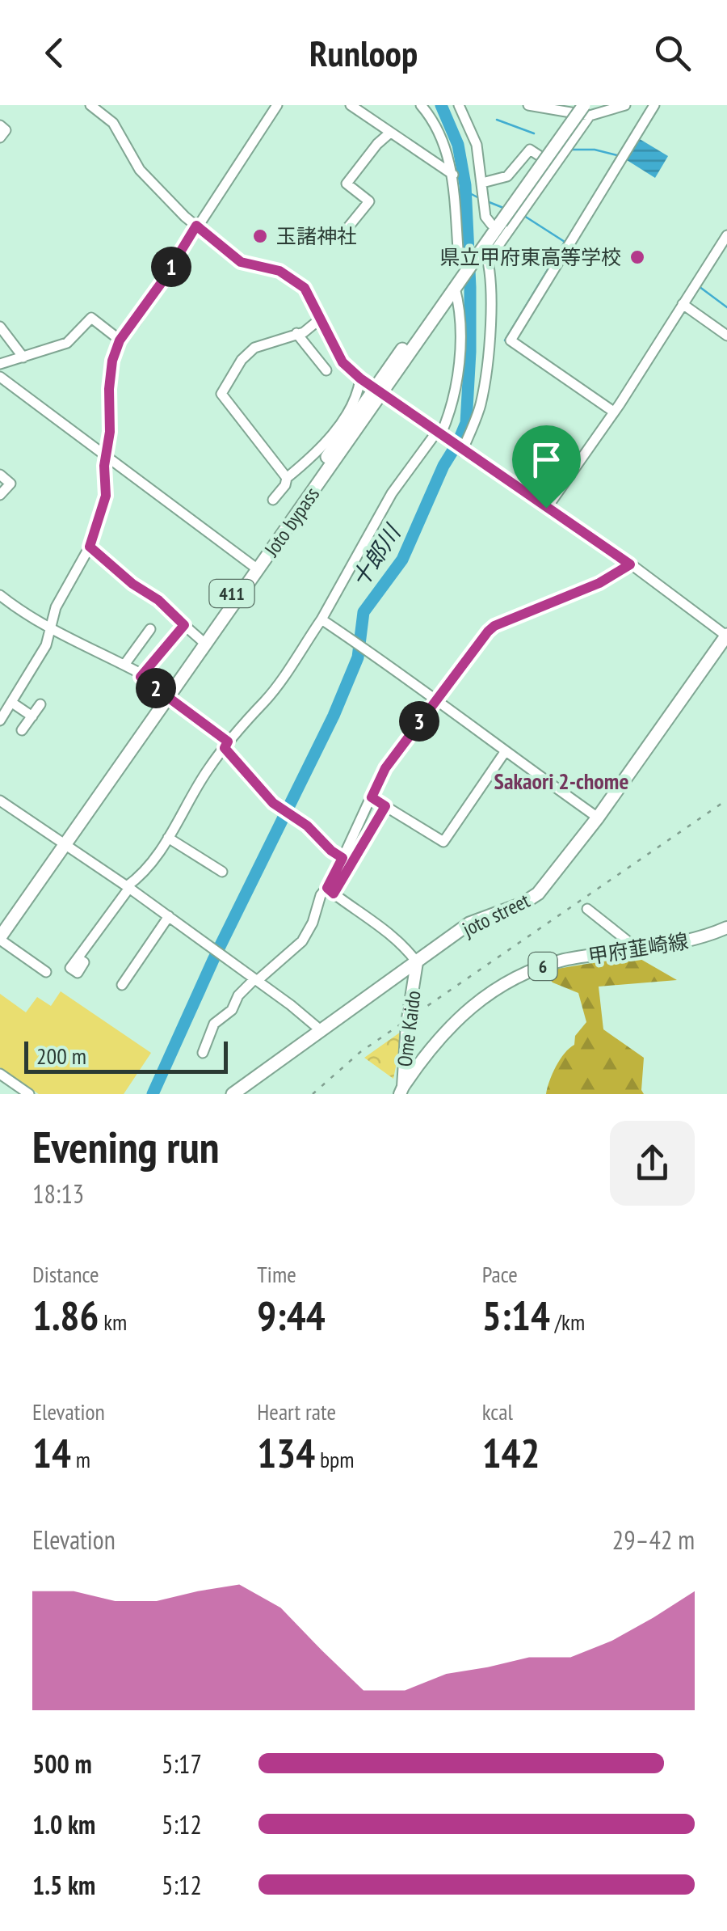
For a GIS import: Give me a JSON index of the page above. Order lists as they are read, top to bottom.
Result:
{
  "streets": {
    "highway": ["Joto bypass", "411", "joto street"],
    "main road": ["甲府韮崎線", "6", "Ome Kaido"]
  },
  "crossings": [
    ["joto street", "Ome Kaido"],
    ["甲府韮崎線", "Ome Kaido"]
  ],
  "districts": ["Sakaori 2-chome"],
  "water": ["十郎川"],
  "places": ["玉諸神社", "県立甲府東高等学校"],
  "scale_bar": "200 m",
  "page": {
    "header": "Runloop",
    "pins": ["1", "2", "3"],
    "scale": "200 m",
    "heading": ["Evening run", "18:13"],
    "stats": [
      ["Distance", "1.86 km"],
      ["Time", "9:44"],
      ["Pace", "5:14 /km"],
      ["Elevation", "14 m"],
      ["Heart rate", "134 bpm"],
      ["kcal", "142"]
    ],
    "chart": ["Elevation", "29–42 m"],
    "list": [
      {
        "name": "500 m",
        "note": "5:17"
      },
      {
        "name": "1.0 km",
        "note": "5:12"
      },
      {
        "name": "1.5 km",
        "note": "5:12"
      }
    ]
  }
}
